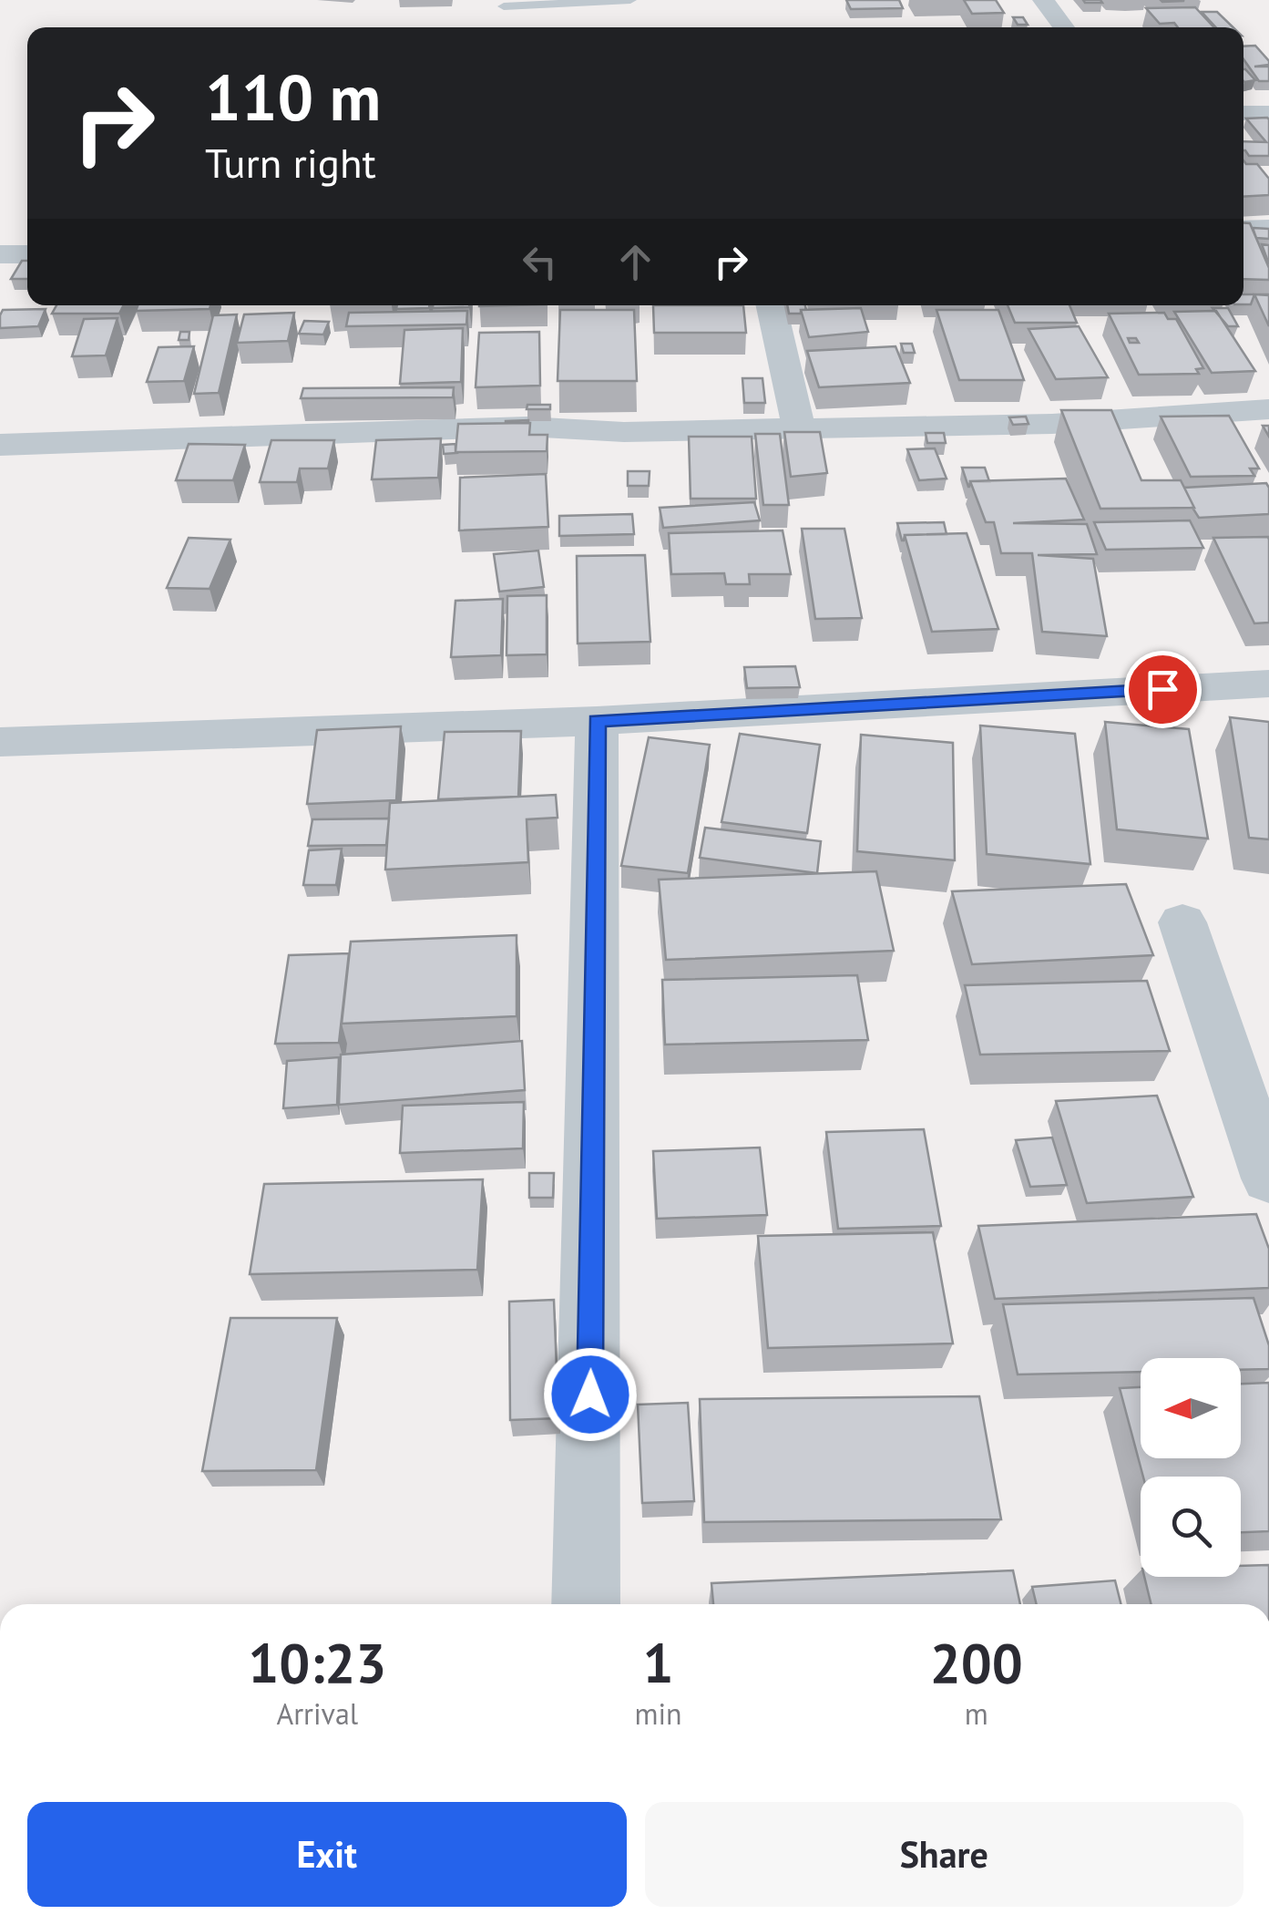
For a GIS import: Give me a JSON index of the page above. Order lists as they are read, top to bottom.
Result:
{
  "north": "left",
  "page": {
    "turn": ["110 m", "Turn right"],
    "eta": [
      "10:23",
      "Arrival",
      "1",
      "min",
      "200",
      "m"
    ],
    "buttons": ["Exit", "Share"]
  }
}
